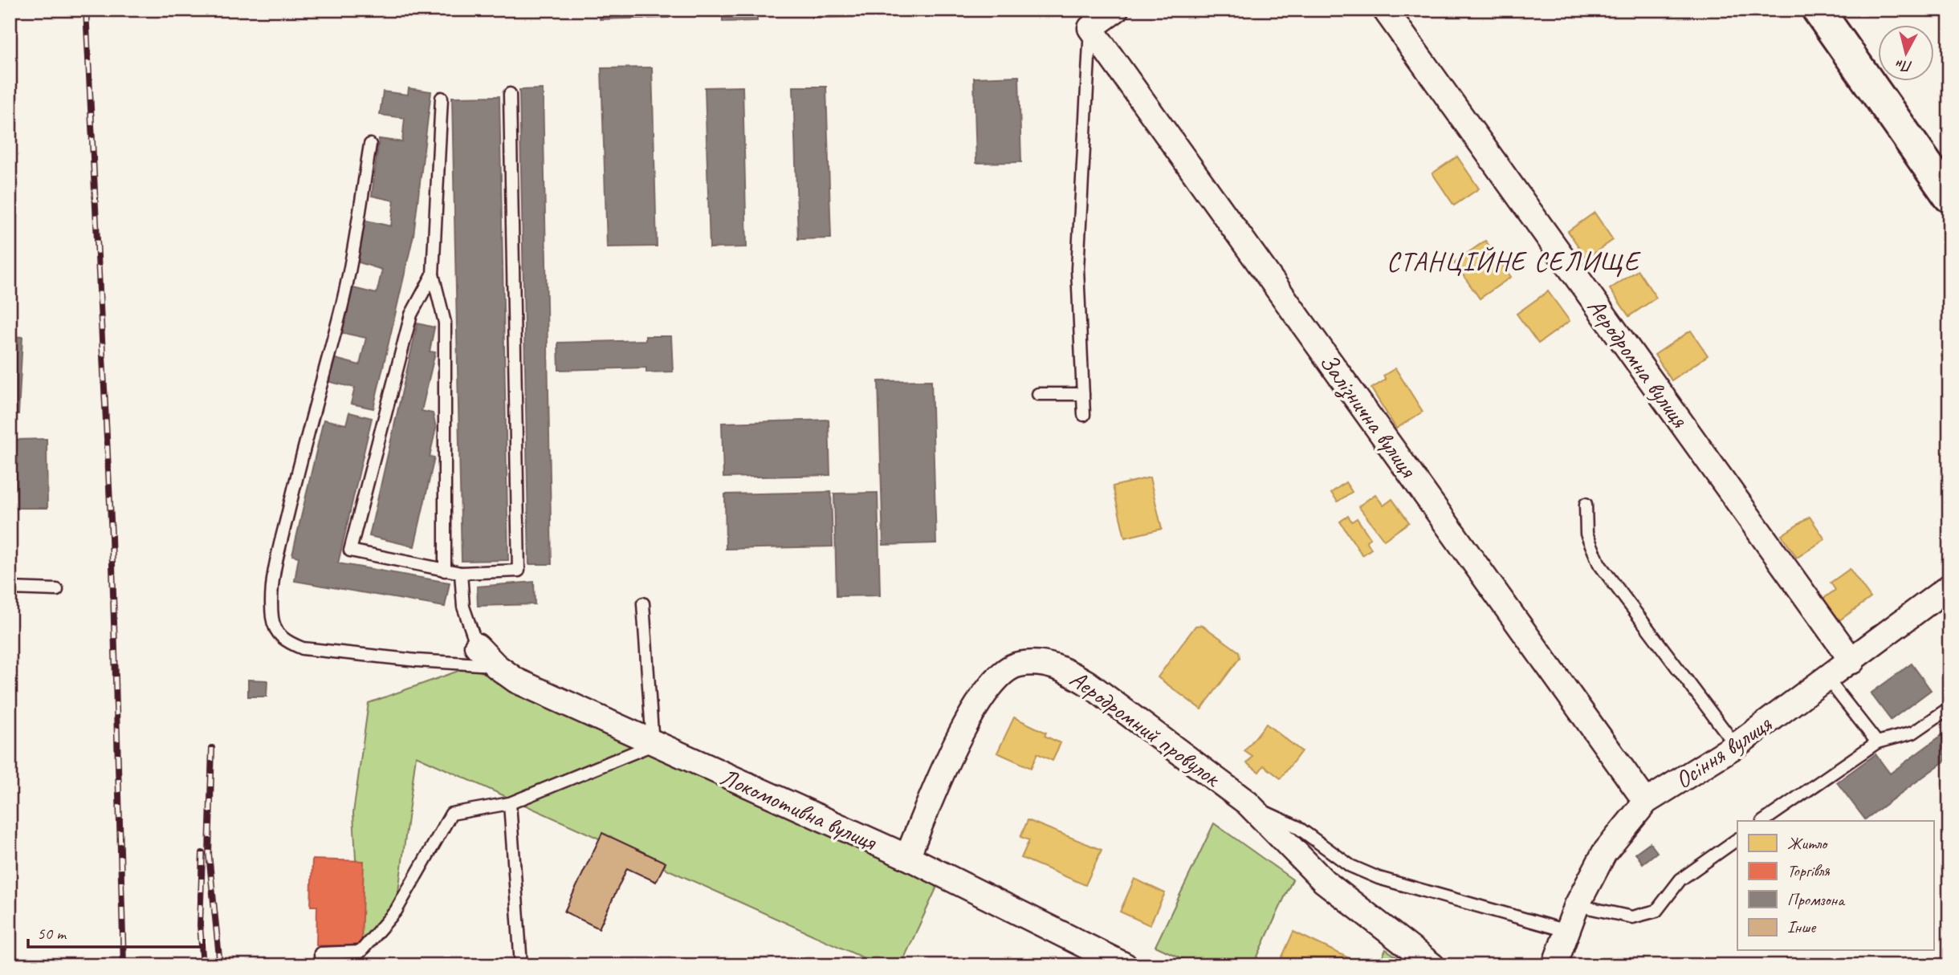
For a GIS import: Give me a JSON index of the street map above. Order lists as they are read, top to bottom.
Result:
{
  "streets": {
    "street": [
      "Аеродромна вулиця",
      "Залізнична вулиця",
      "Аеродромний провулок",
      "Осіння вулиця",
      "Локомотивна вулиця"
    ]
  },
  "crossings": [
    ["Аеродромна вулиця", "Осіння вулиця"],
    ["Залізнична вулиця", "Осіння вулиця"],
    ["Аеродромний провулок", "Локомотивна вулиця"]
  ],
  "districts": ["СТАНЦІЙНЕ СЕЛИЩЕ"],
  "legend": [
    "Житло",
    "Торгівля",
    "Промзона",
    "Інше"
  ],
  "scale_bar": "50 m",
  "north": "bottom"
}
